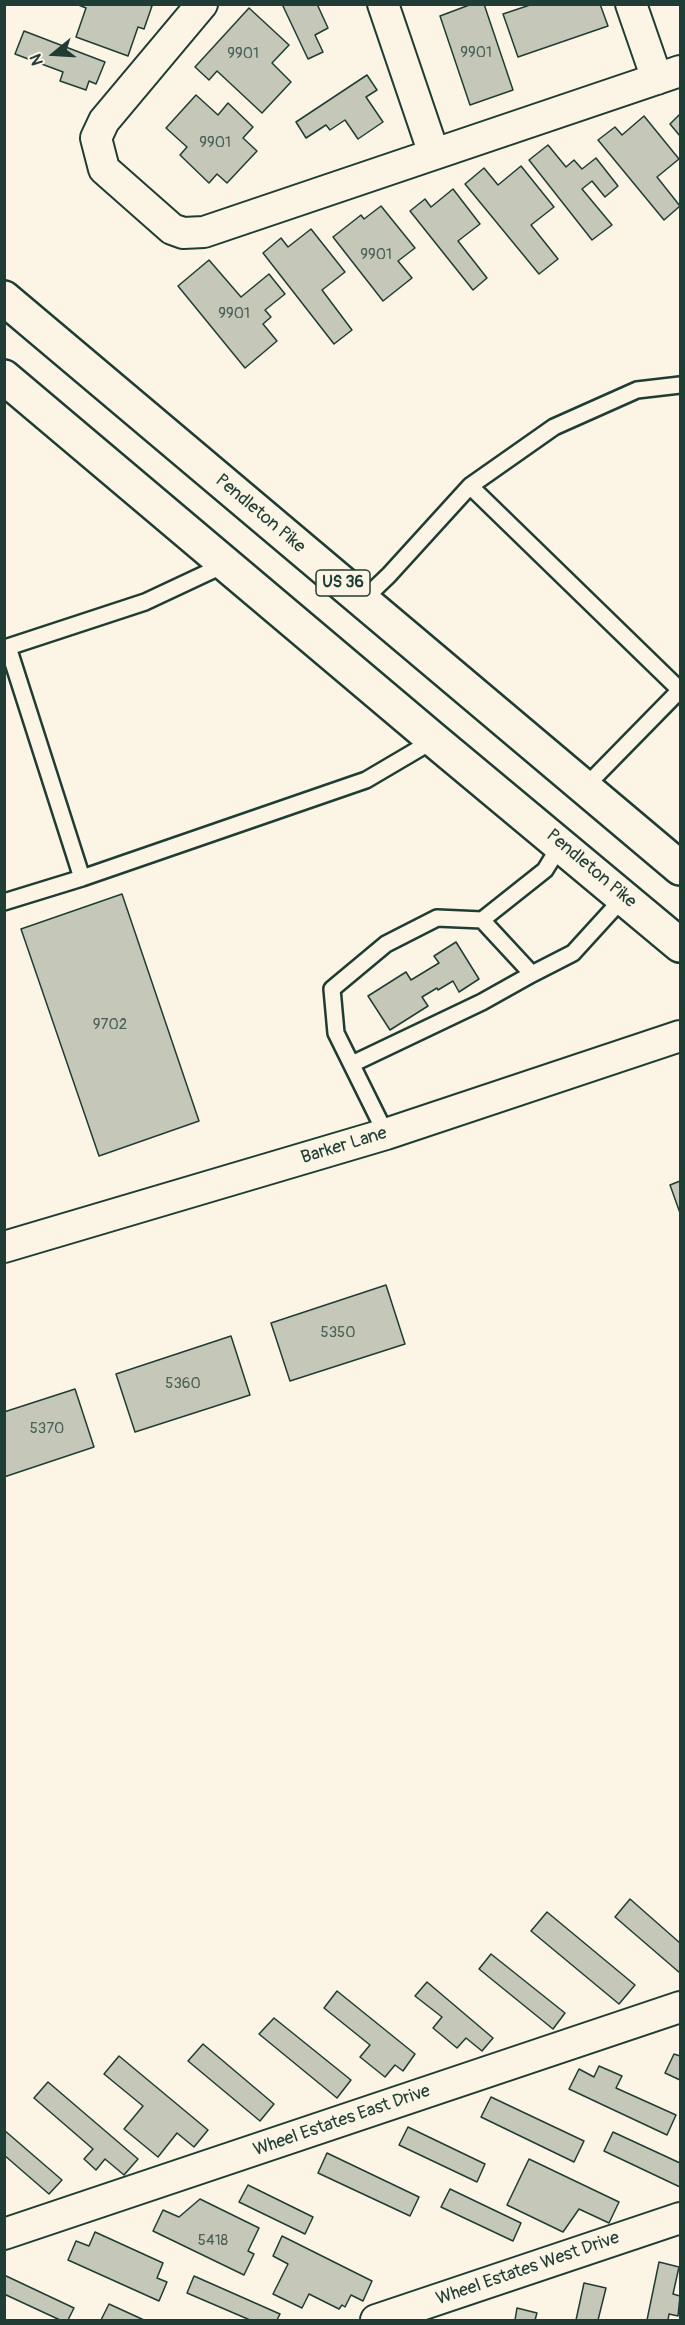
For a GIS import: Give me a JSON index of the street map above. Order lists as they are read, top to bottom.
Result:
{
  "streets": {
    "main road": ["Pendleton Pike", "US 36"],
    "street": ["Barker Lane", "Wheel Estates East Drive", "Wheel Estates West Drive"]
  },
  "house_numbers": [
    "9901",
    "9901",
    "9901",
    "9901",
    "9901",
    "9702",
    "5350",
    "5360",
    "5370",
    "5418"
  ],
  "north": "left"
}
